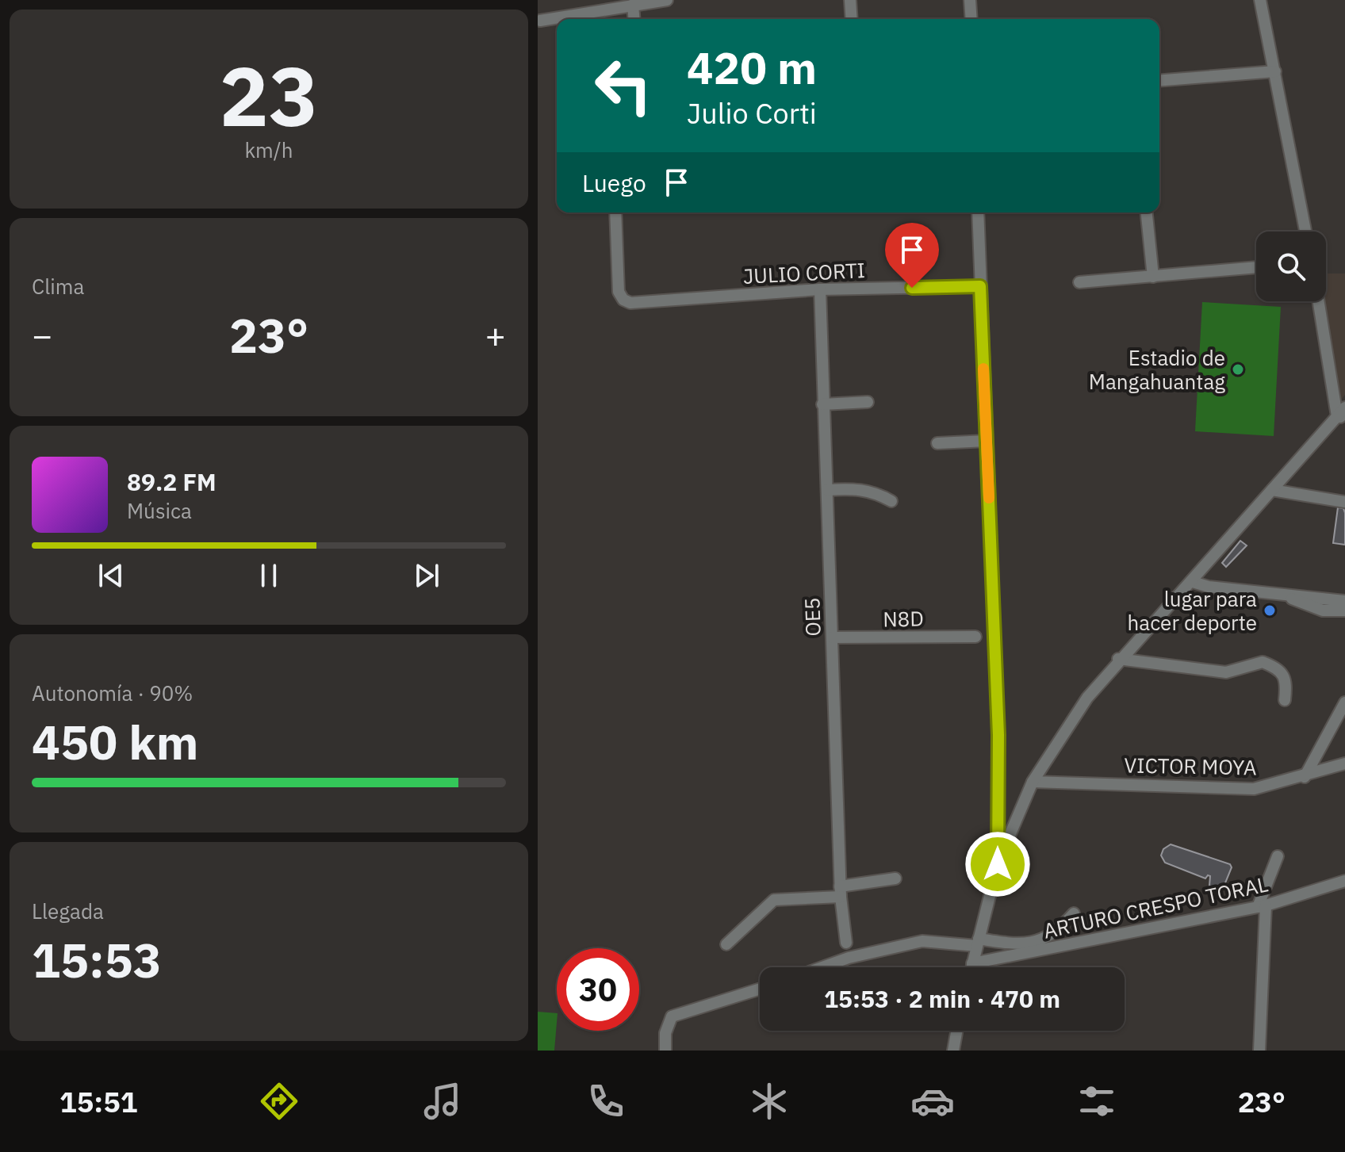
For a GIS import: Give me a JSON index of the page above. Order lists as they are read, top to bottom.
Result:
{
  "streets": {
    "street": [
      "JULIO CORTI",
      "OE5",
      "N8D",
      "VICTOR MOYA",
      "ARTURO CRESPO TORAL"
    ]
  },
  "crossings": [
    ["JULIO CORTI", "OE5"],
    ["OE5", "N8D"]
  ],
  "places": ["Estadio de Mangahuantag", "lugar para hacer deporte"],
  "page": {
    "tile": [
      ["23", "km/h"],
      "Clima",
      ["Autonomía · 90%", "450 km"],
      ["Llegada", "15:53"]
    ],
    "turn": ["420 m", "Julio Corti"],
    "then": "Luego",
    "heat": ["−", "23°", "+"],
    "song": ["89.2 FM", "Música"],
    "limit": "30",
    "trip": "15:53 · 2 min · 470 m",
    "tabs": ["15:51", "23°"]
  }
}
